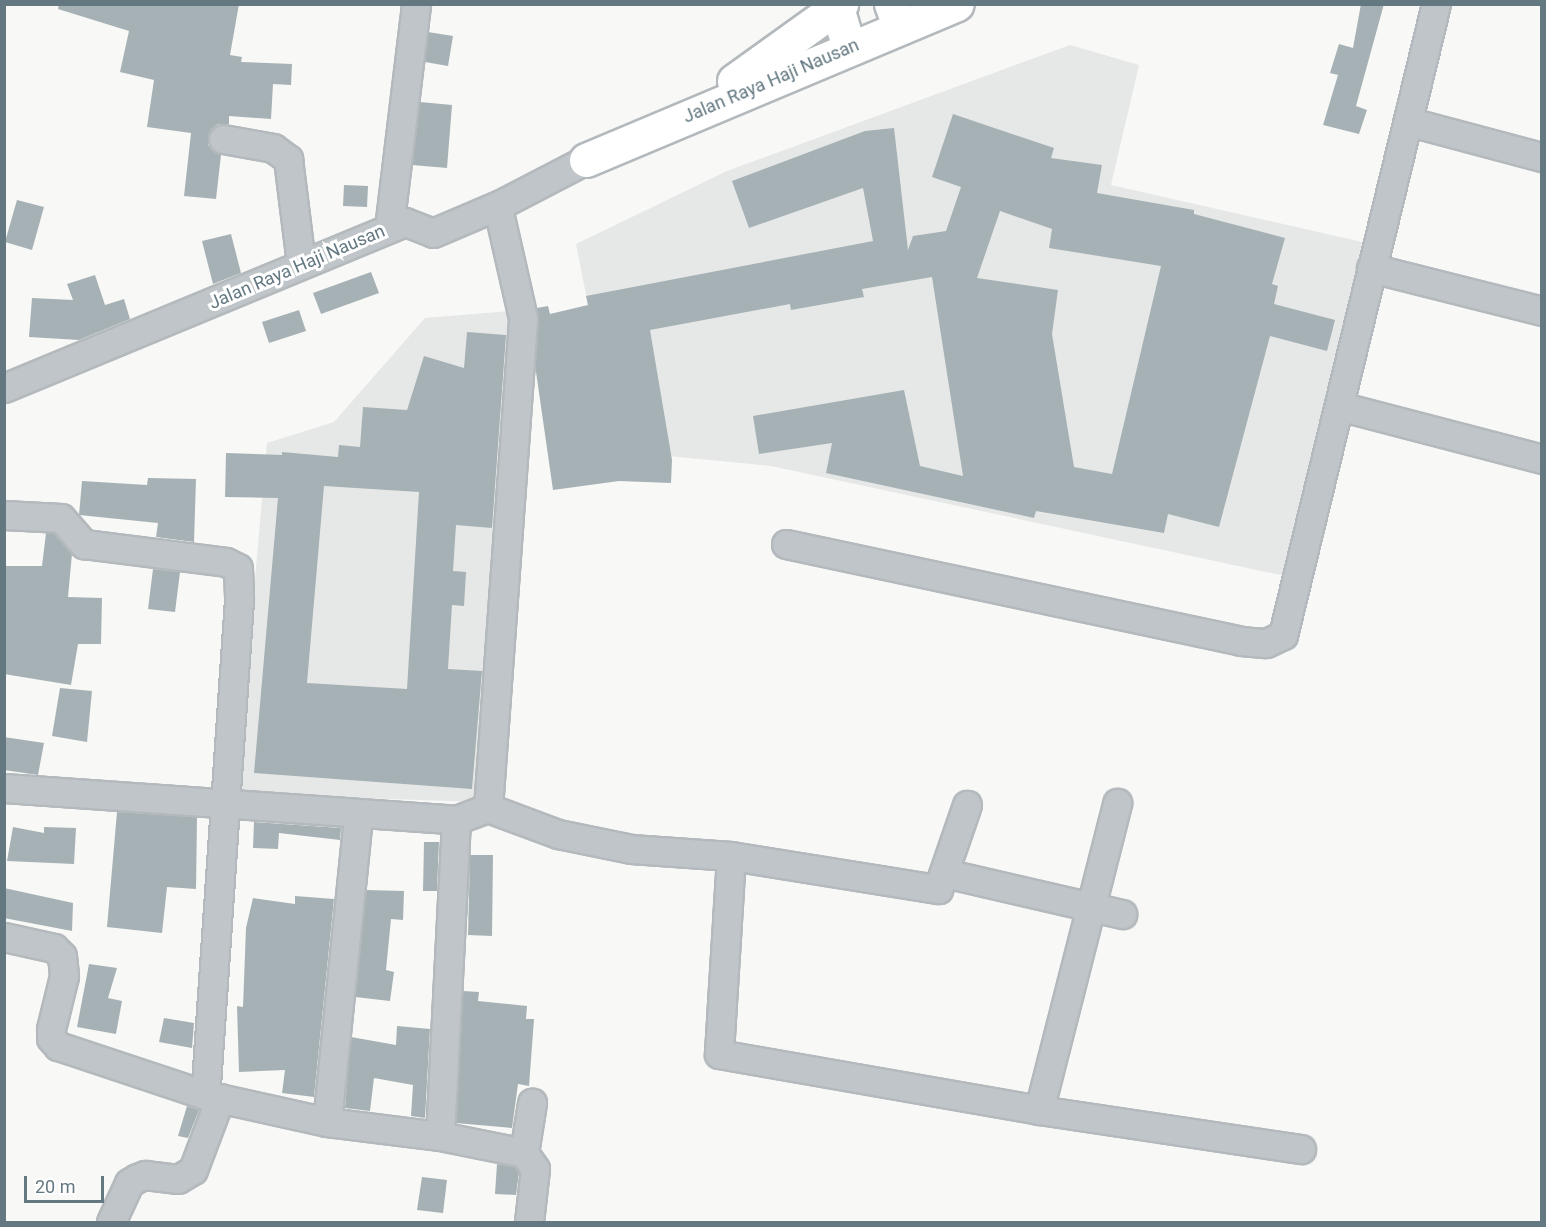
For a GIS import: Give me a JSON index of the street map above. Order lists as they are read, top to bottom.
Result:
{
  "streets": {
    "main road": ["Jalan Raya Haji Nausan"]
  },
  "scale_bar": "20 m"
}
